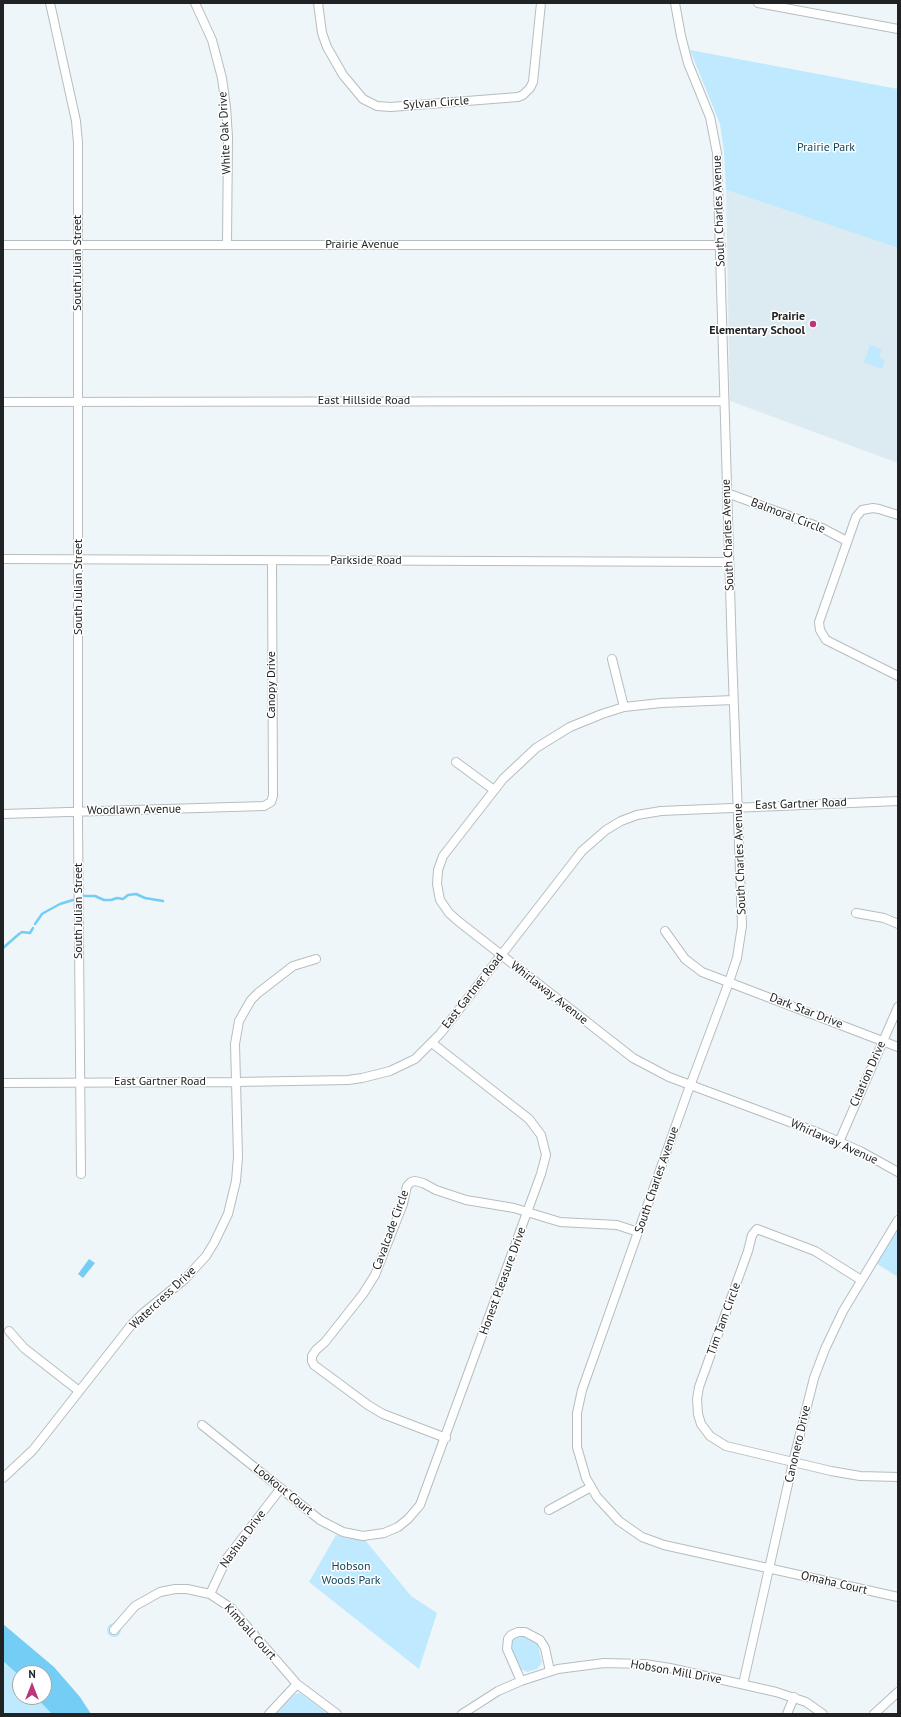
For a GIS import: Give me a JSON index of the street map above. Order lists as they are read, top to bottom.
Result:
{
  "streets": {
    "street": [
      "Sylvan Circle",
      "White Oak Drive",
      "South Charles Avenue",
      "Prairie Avenue",
      "South Julian Street",
      "East Hillside Road",
      "Balmoral Circle",
      "Parkside Road",
      "Canopy Drive",
      "East Gartner Road",
      "Woodlawn Avenue",
      "Whirlaway Avenue",
      "Dark Star Drive",
      "Citation Drive",
      "Cavalcade Circle",
      "Honest Pleasure Drive",
      "Watercress Drive",
      "Tim Tam Circle",
      "Canonero Drive",
      "Lookout Court",
      "Nashua Drive",
      "Omaha Court",
      "Kimball Court",
      "Hobson Mill Drive"
    ]
  },
  "crossings": [
    ["White Oak Drive", "Prairie Avenue"],
    ["South Charles Avenue", "Prairie Avenue"],
    ["South Charles Avenue", "East Hillside Road"],
    ["South Charles Avenue", "Balmoral Circle"],
    ["South Charles Avenue", "Parkside Road"],
    ["South Charles Avenue", "East Gartner Road"],
    ["South Charles Avenue", "Whirlaway Avenue"],
    ["South Charles Avenue", "Dark Star Drive"],
    ["South Charles Avenue", "Cavalcade Circle"],
    ["South Charles Avenue", "Canonero Drive"],
    ["South Charles Avenue", "Omaha Court"],
    ["Prairie Avenue", "South Julian Street"],
    ["South Julian Street", "East Hillside Road"],
    ["South Julian Street", "Parkside Road"],
    ["South Julian Street", "East Gartner Road"],
    ["South Julian Street", "Woodlawn Avenue"],
    ["Parkside Road", "Canopy Drive"],
    ["Canopy Drive", "Woodlawn Avenue"],
    ["East Gartner Road", "Whirlaway Avenue"],
    ["East Gartner Road", "Honest Pleasure Drive"],
    ["East Gartner Road", "Watercress Drive"],
    ["Whirlaway Avenue", "Citation Drive"],
    ["Dark Star Drive", "Citation Drive"],
    ["Cavalcade Circle", "Honest Pleasure Drive"],
    ["Honest Pleasure Drive", "Lookout Court"],
    ["Tim Tam Circle", "Canonero Drive"],
    ["Canonero Drive", "Omaha Court"],
    ["Canonero Drive", "Hobson Mill Drive"],
    ["Lookout Court", "Nashua Drive"],
    ["Nashua Drive", "Kimball Court"]
  ],
  "parks": ["Prairie Park", "Hobson Woods Park"],
  "places": ["Prairie Elementary School"],
  "north": "top"
}
